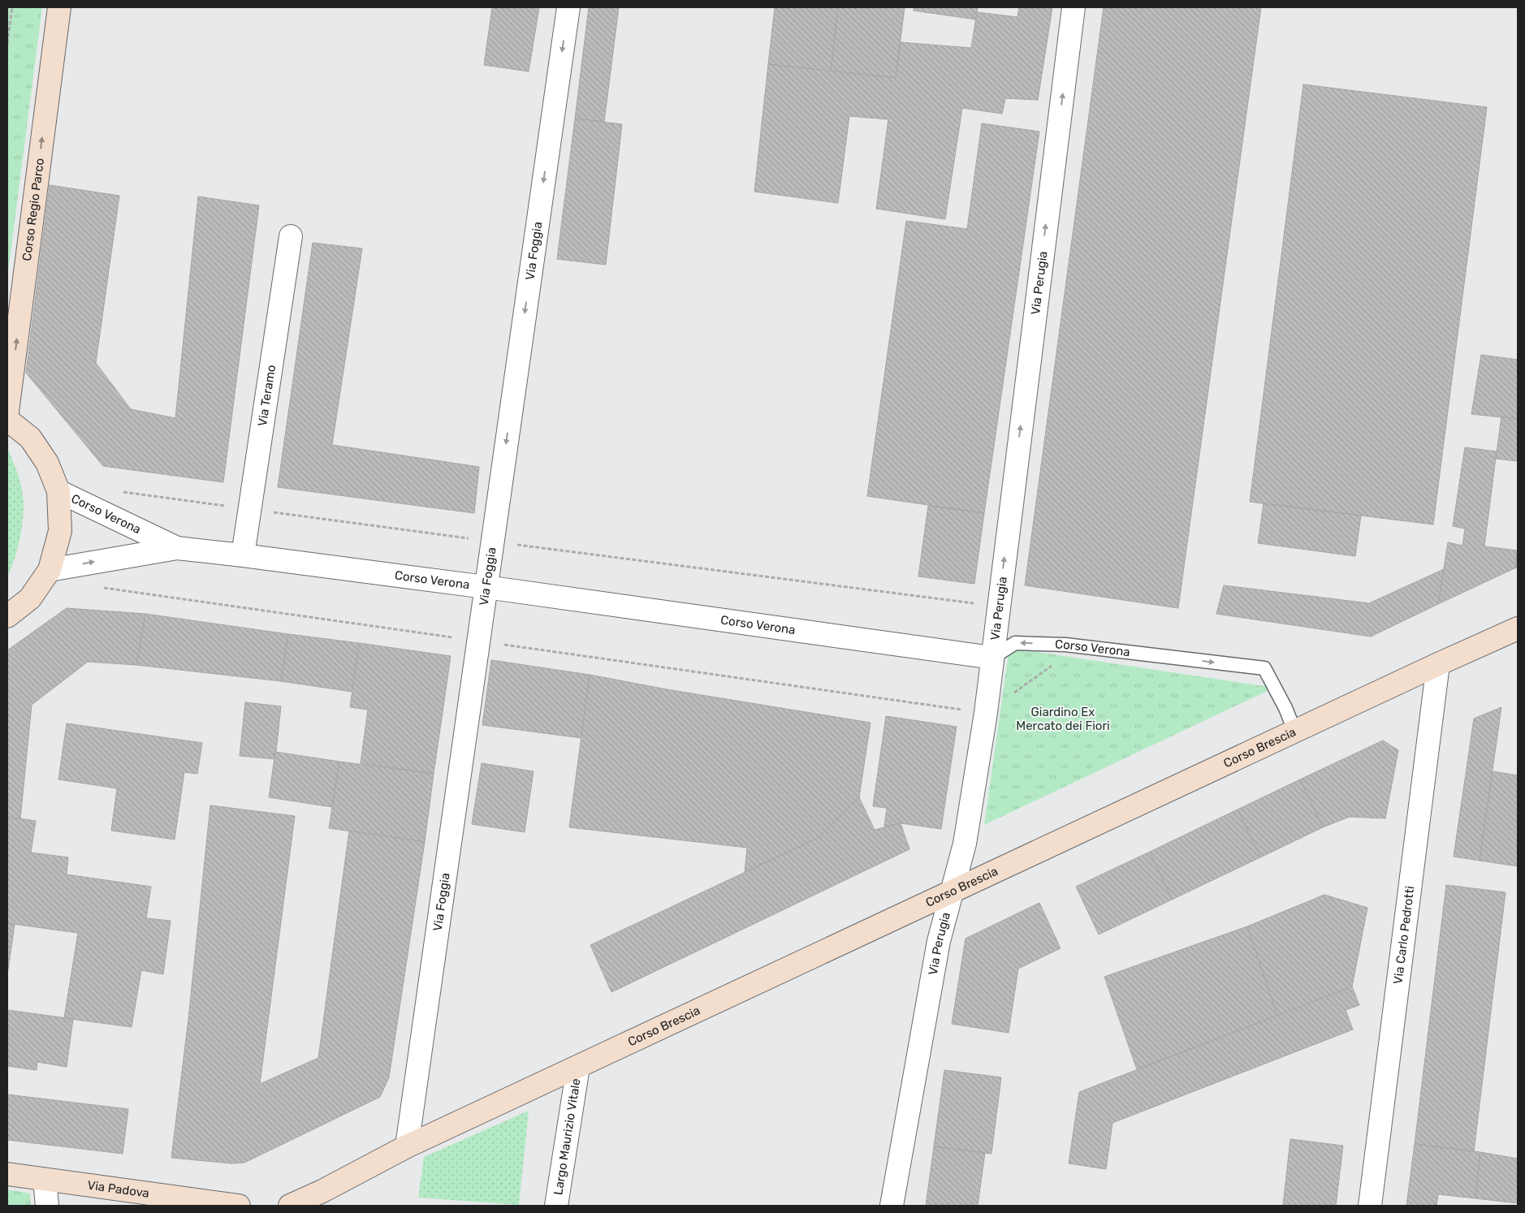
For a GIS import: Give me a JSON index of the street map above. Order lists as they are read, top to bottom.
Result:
{
  "streets": {
    "street": [
      "Corso Regio Parco",
      "Via Foggia",
      "Via Perugia",
      "Via Teramo",
      "Corso Verona",
      "Corso Brescia",
      "Via Carlo Pedrotti",
      "Largo Maurizio Vitale",
      "Via Padova"
    ]
  },
  "crossings": [
    ["Via Foggia", "Corso Verona"],
    ["Via Foggia", "Corso Brescia"],
    ["Via Perugia", "Corso Verona"],
    ["Via Perugia", "Corso Brescia"],
    ["Via Teramo", "Corso Verona"],
    ["Corso Verona", "Corso Brescia"],
    ["Corso Brescia", "Via Carlo Pedrotti"],
    ["Corso Brescia", "Largo Maurizio Vitale"]
  ],
  "one_way": ["Corso Regio Parco", "Via Foggia", "Via Perugia"],
  "parks": ["Giardino Ex Mercato dei Fiori"]
}
